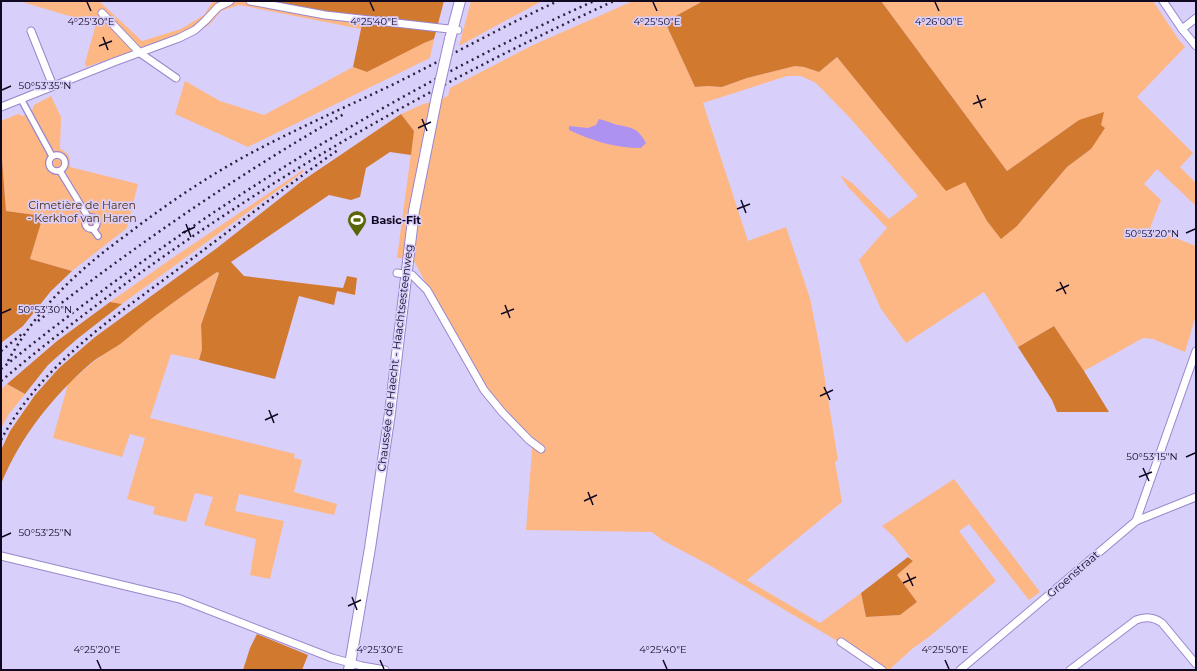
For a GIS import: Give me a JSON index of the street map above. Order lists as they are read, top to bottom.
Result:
{
  "streets": {
    "main road": ["Chaussée de Haecht - Haachtsesteenweg"],
    "street": ["Groenstraat"]
  },
  "parks": ["Cimetière de Haren - Kerkhof van Haren"],
  "places": {
    "sports": ["Basic-Fit"]
  },
  "coordinates": [
    "4°25'30\"E",
    "4°25'40\"E",
    "4°25'50\"E",
    "4°26'00\"E",
    "50°53'35\"N",
    "50°53'20\"N",
    "50°53'30\"N",
    "50°53'15\"N",
    "50°53'25\"N",
    "4°25'20\"E"
  ]
}
